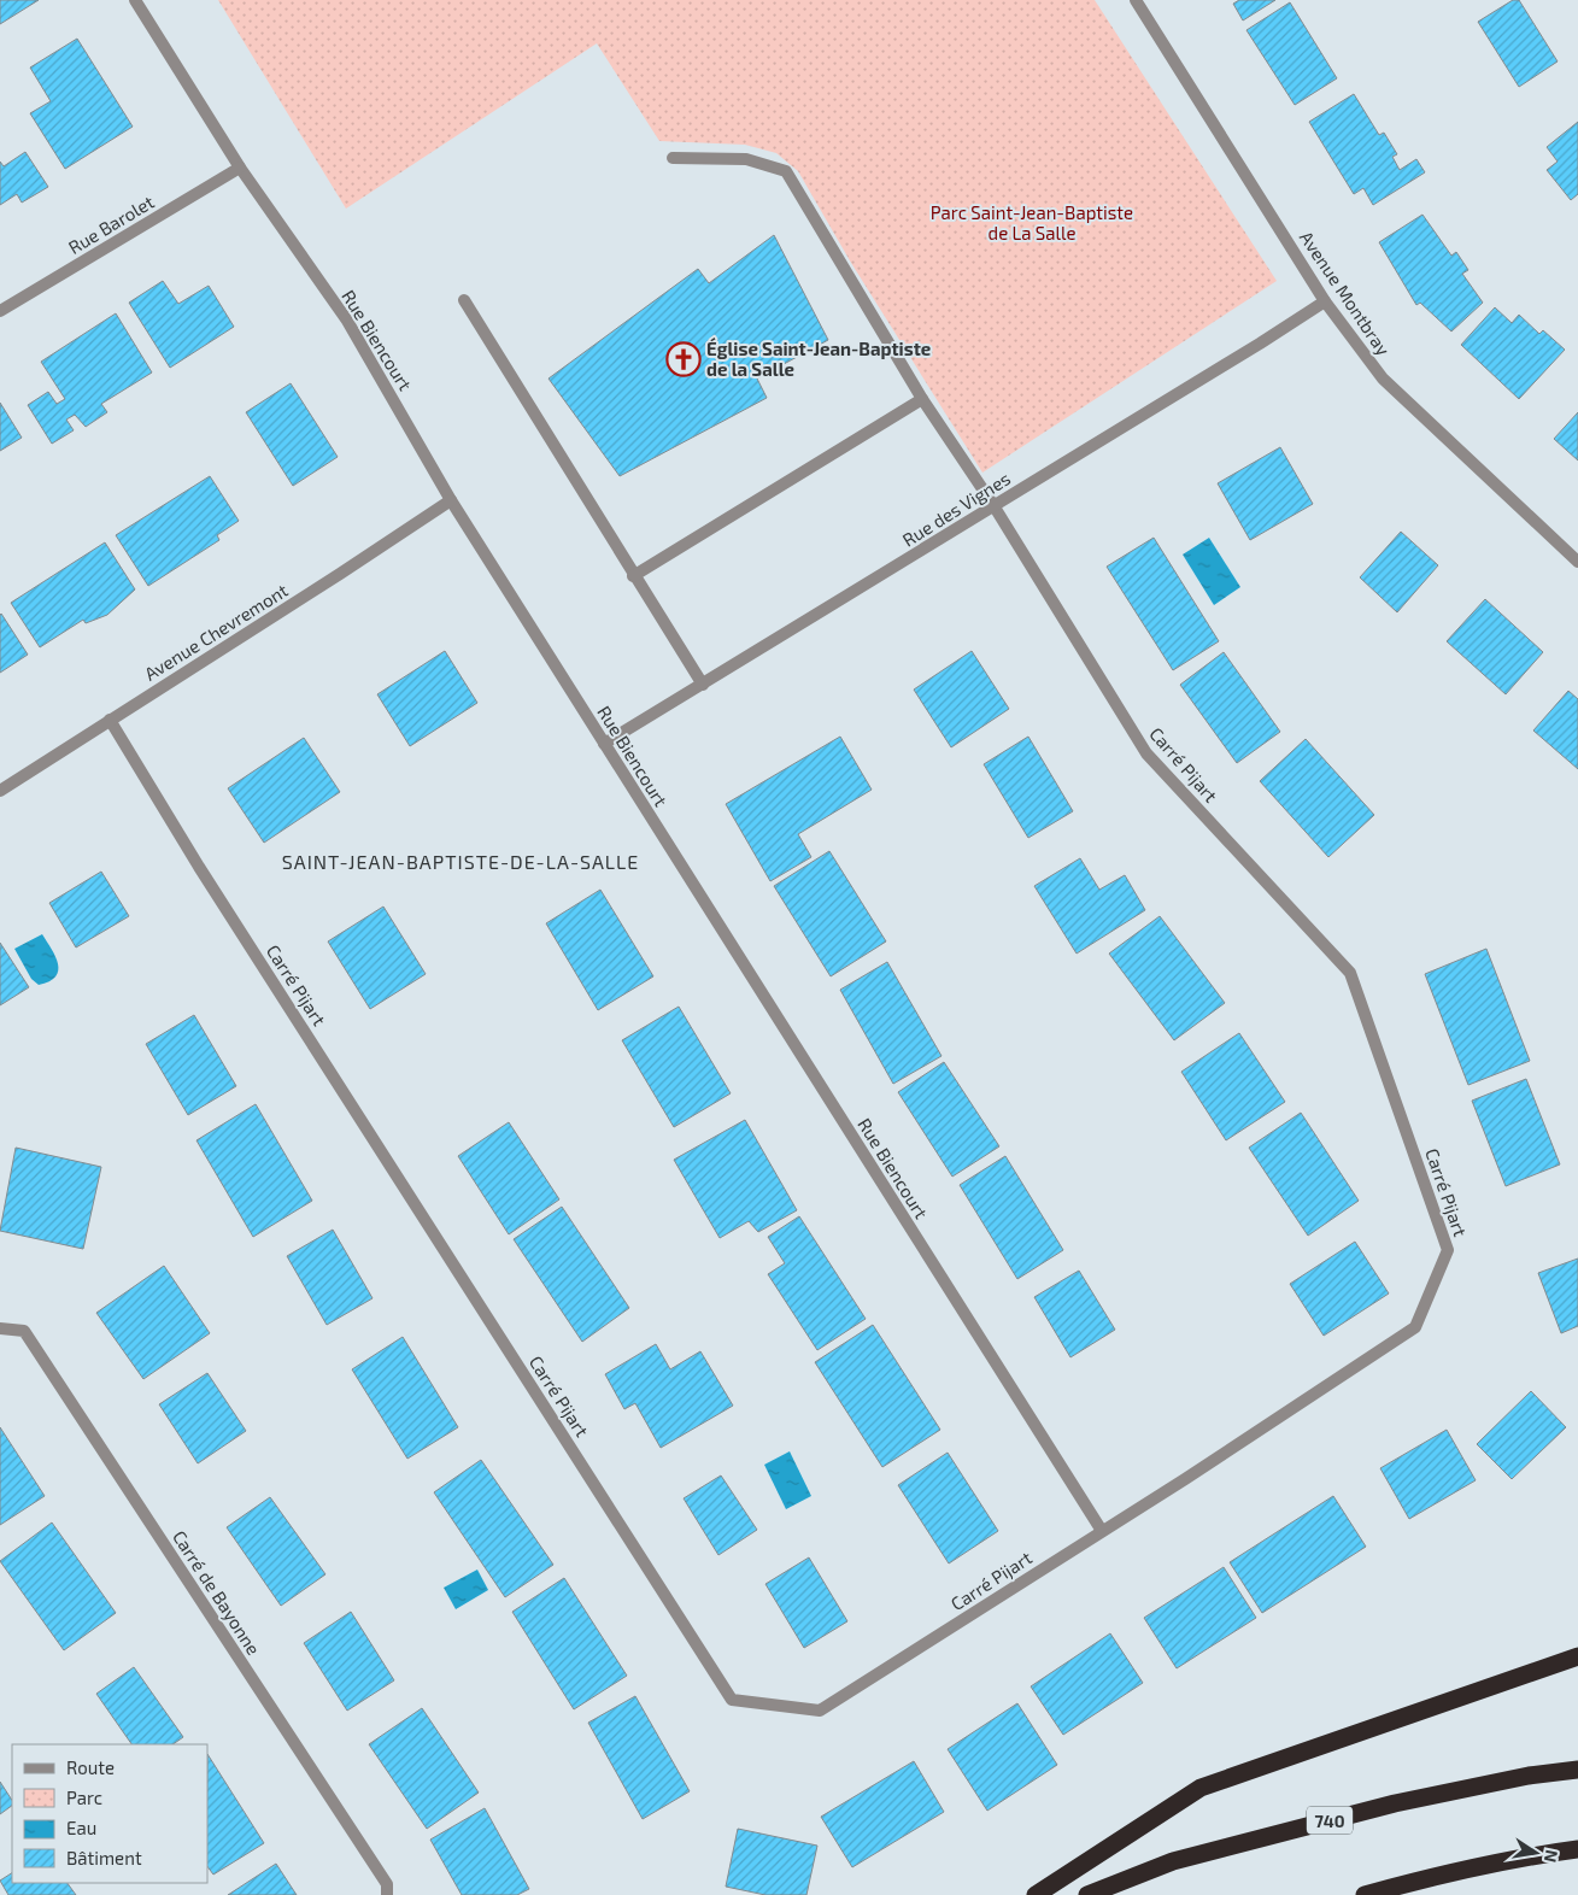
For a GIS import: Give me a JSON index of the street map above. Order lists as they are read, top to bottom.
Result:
{
  "streets": {
    "highway": ["740"],
    "street": [
      "Rue Barolet",
      "Avenue Montbray",
      "Rue Biencourt",
      "Rue des Vignes",
      "Avenue Chevremont",
      "Carré Pijart",
      "Carré de Bayonne"
    ]
  },
  "crossings": [
    ["Rue Barolet", "Rue Biencourt"],
    ["Avenue Montbray", "Rue des Vignes"],
    ["Rue Biencourt", "Rue des Vignes"],
    ["Rue Biencourt", "Avenue Chevremont"],
    ["Rue Biencourt", "Carré Pijart"],
    ["Rue des Vignes", "Carré Pijart"],
    ["Avenue Chevremont", "Carré Pijart"]
  ],
  "districts": ["SAINT-JEAN-BAPTISTE-DE-LA-SALLE"],
  "parks": ["Parc Saint-Jean-Baptiste de La Salle"],
  "places": {
    "church": ["Église Saint-Jean-Baptiste de la Salle"]
  },
  "legend": [
    "Route",
    "Parc",
    "Eau",
    "Bâtiment"
  ],
  "north": "right"
}
